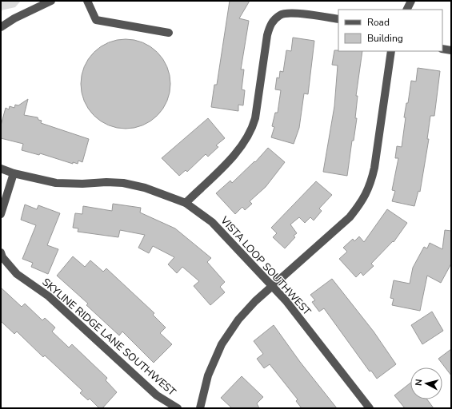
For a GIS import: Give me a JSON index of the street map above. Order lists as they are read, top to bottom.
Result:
{
  "streets": {
    "street": ["VISTA LOOP SOUTHWEST", "SKYLINE RIDGE LANE SOUTHWEST"]
  },
  "legend": ["Road", "Building"],
  "north": "left"
}
